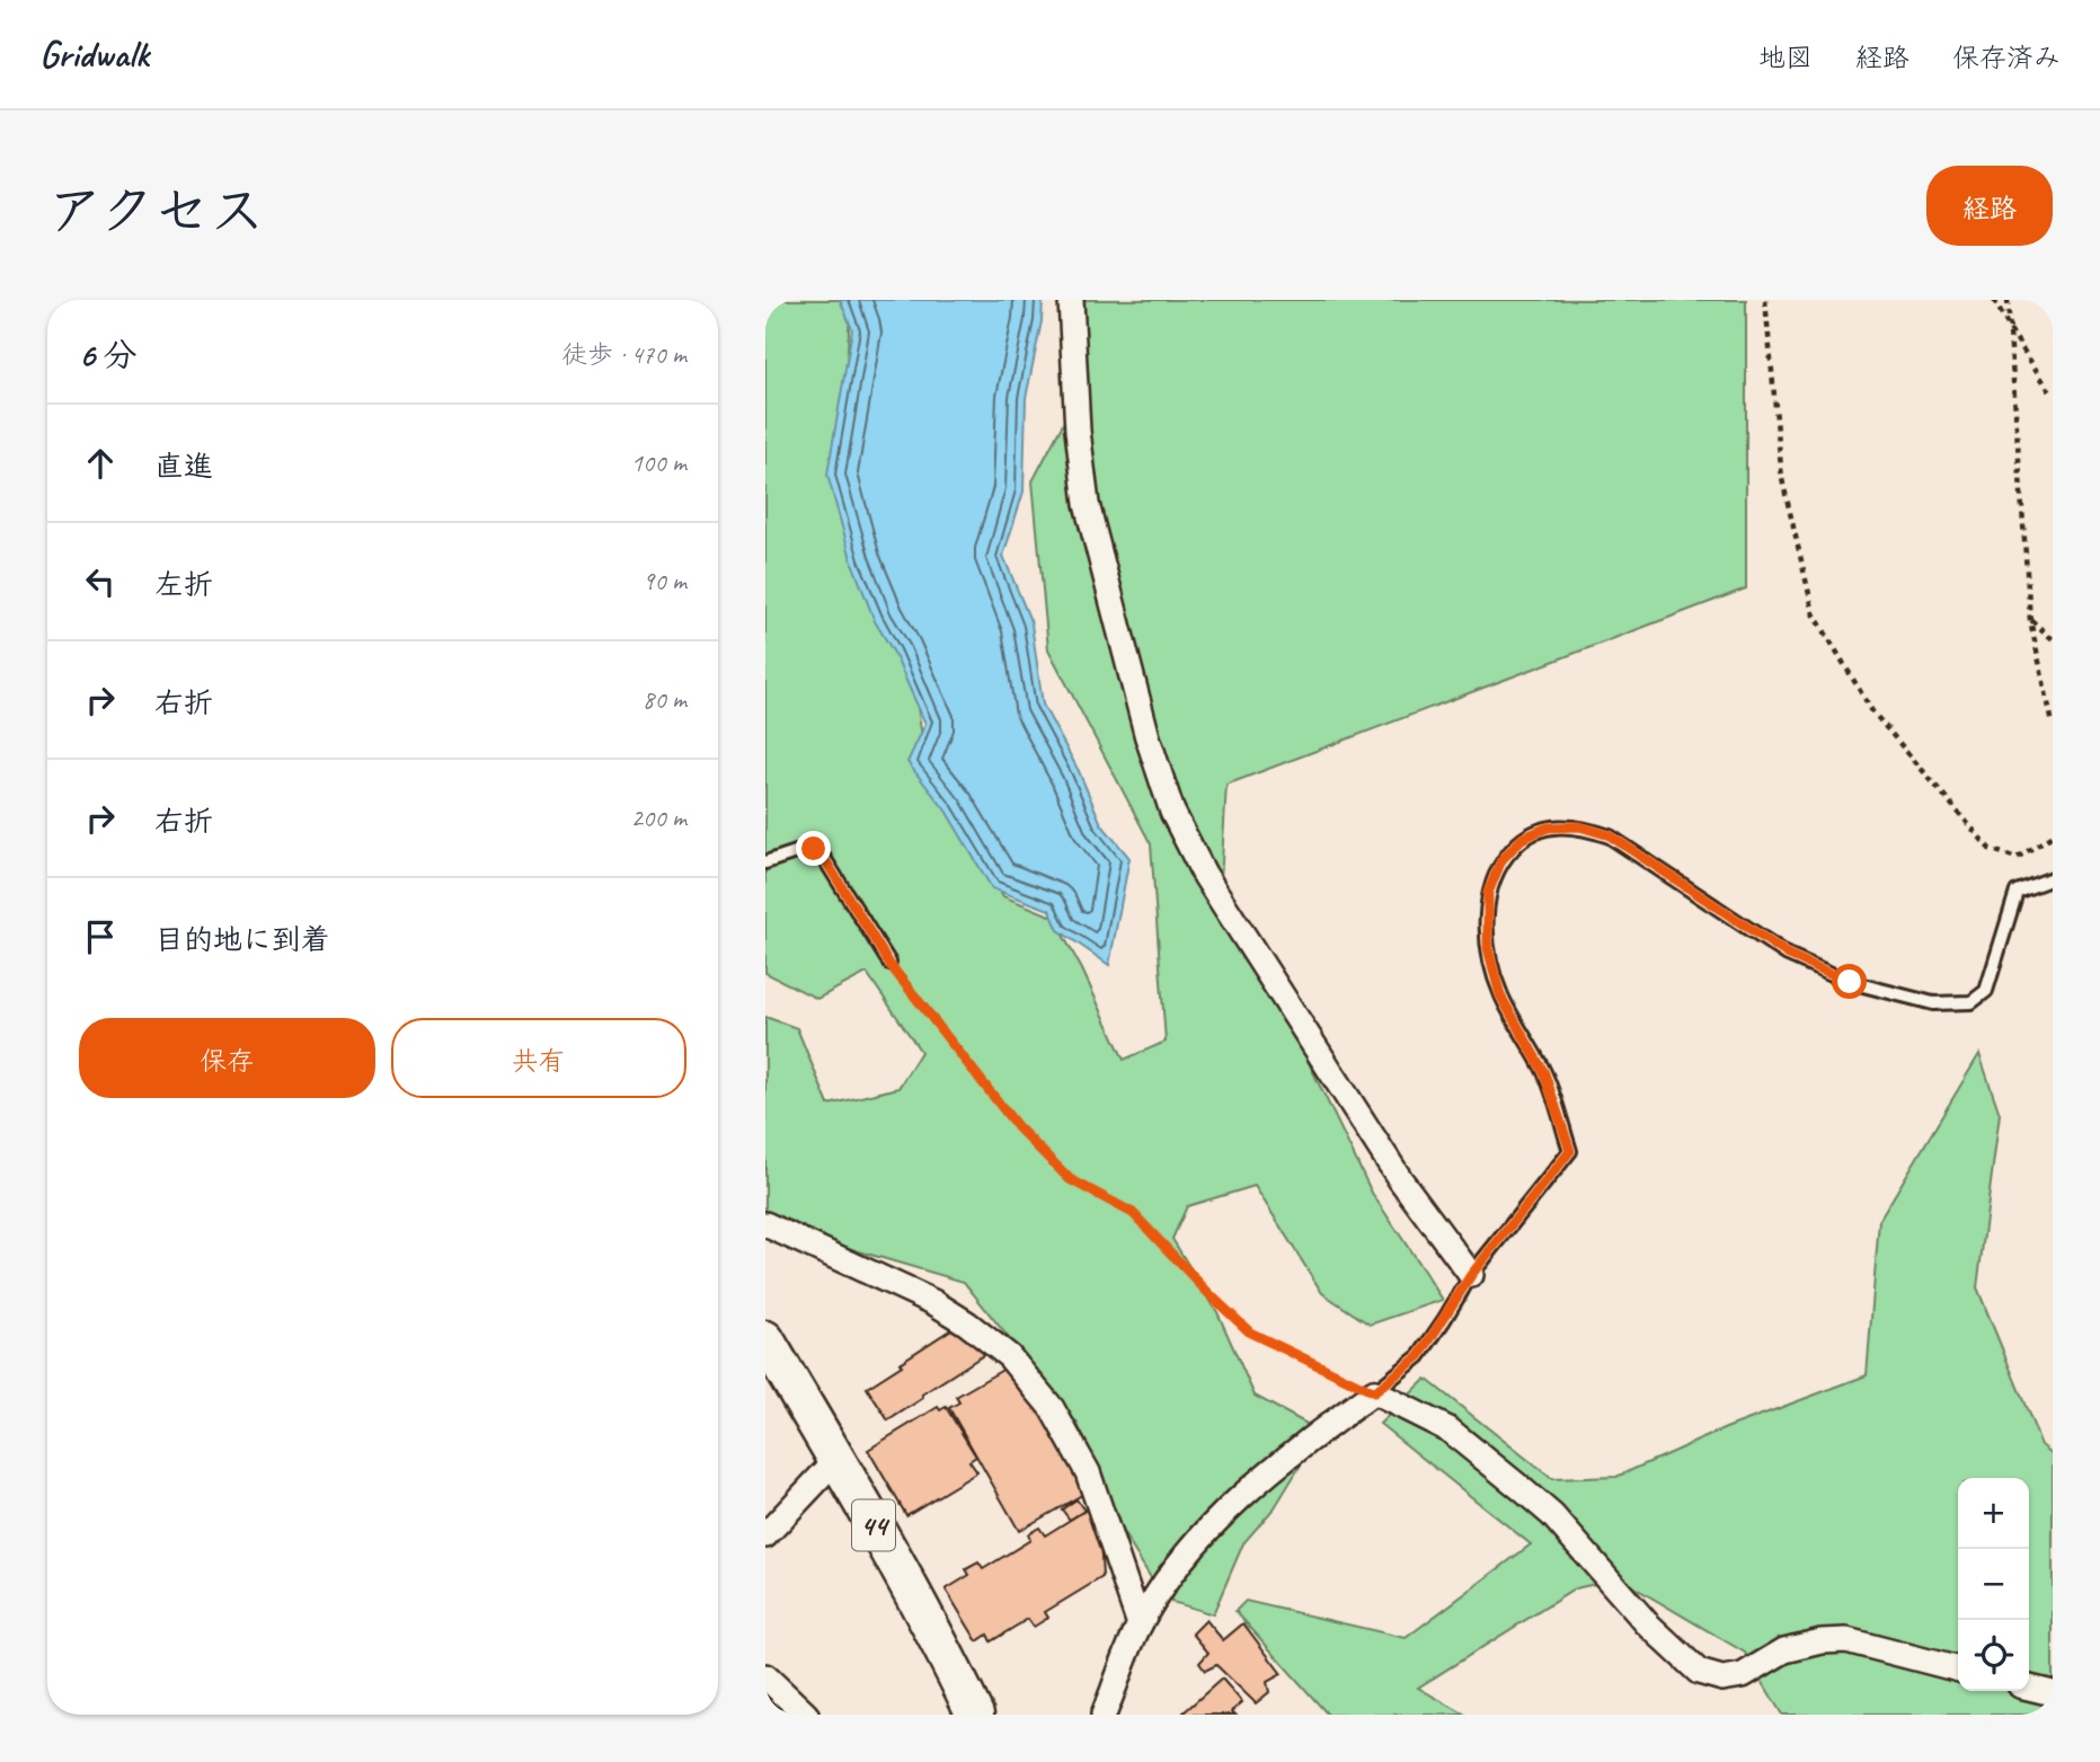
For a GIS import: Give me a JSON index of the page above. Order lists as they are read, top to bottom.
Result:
{
  "streets": {
    "main road": ["44"]
  },
  "page": {
    "header": "Gridwalk",
    "nav": ["地図", "経路", "保存済み"],
    "title": "アクセス",
    "buttons": [
      "経路",
      ["保存", "共有"]
    ],
    "heading": ["6 分", "徒歩 · 470 m"],
    "list": [
      ["直進", "100 m"],
      ["左折", "90 m"],
      ["右折", "80 m"],
      ["右折", "200 m"],
      "目的地に到着"
    ],
    "map_buttons": ["+", "−"]
  }
}
